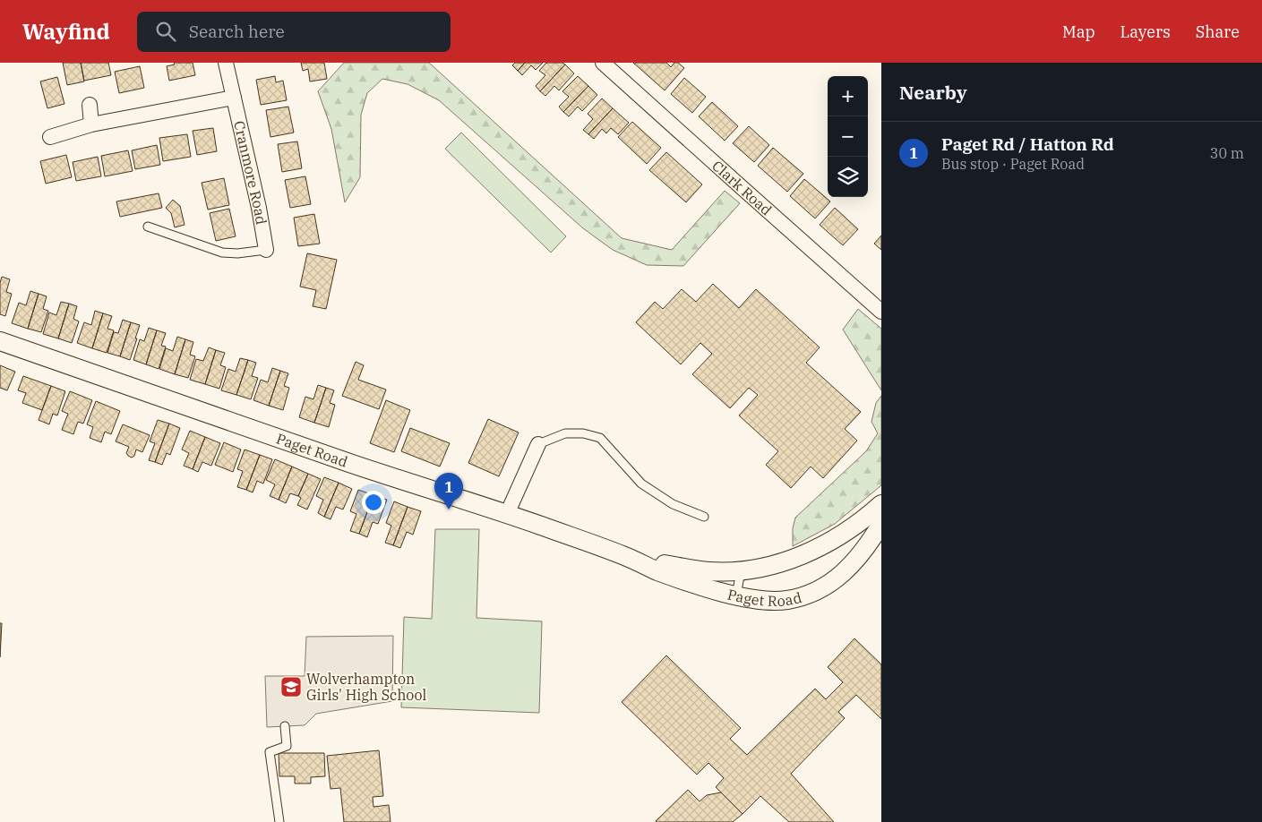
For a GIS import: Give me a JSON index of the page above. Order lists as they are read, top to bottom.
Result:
{
  "streets": {
    "street": ["Cranmore Road", "Clark Road", "Paget Road"]
  },
  "places": {
    "school or university": ["Wolverhampton Girls' High School"]
  },
  "page": {
    "header": "Wayfind",
    "search": "Search here",
    "nav": ["Map", "Layers", "Share"],
    "heading": "Nearby",
    "map_buttons": ["+", "−"],
    "list": [
      {
        "mark": "1",
        "name": "Paget Rd / Hatton Rd",
        "note": "Bus stop · Paget Road",
        "value": "30 m"
      }
    ],
    "pins": "1"
  }
}
